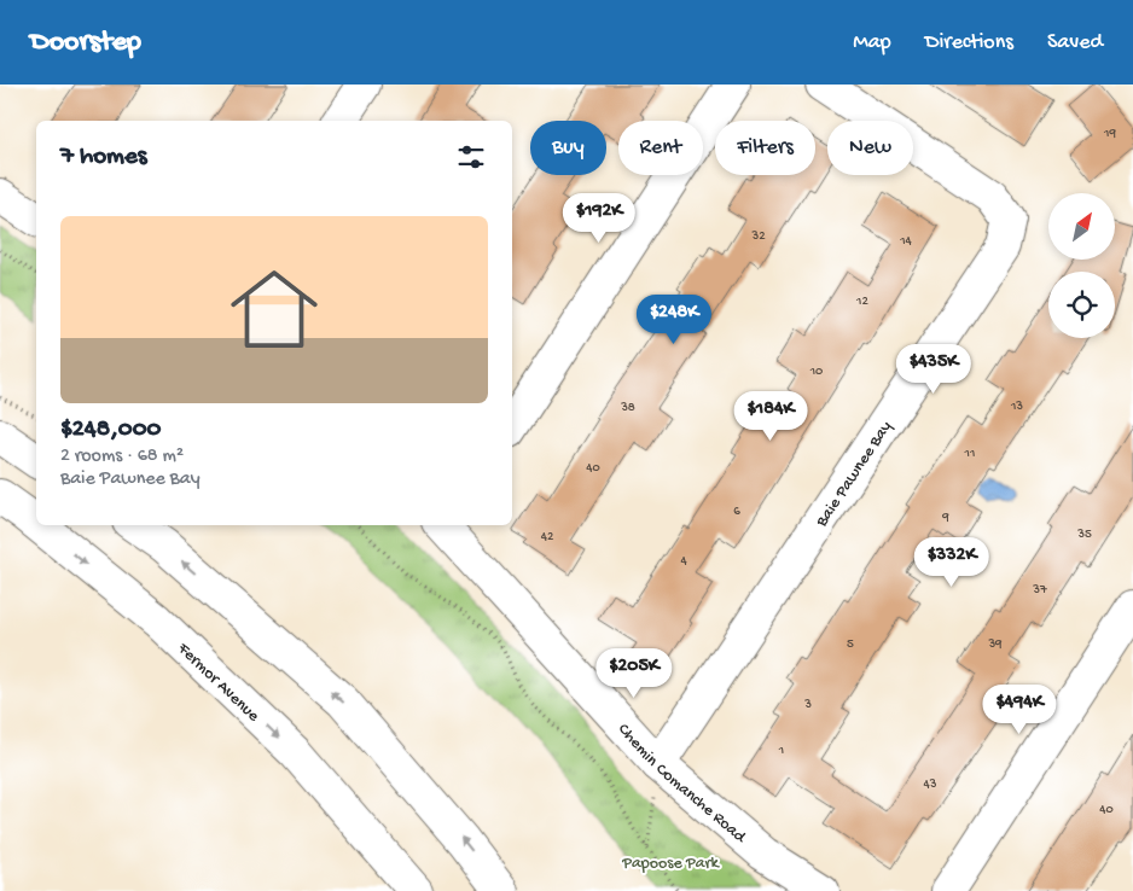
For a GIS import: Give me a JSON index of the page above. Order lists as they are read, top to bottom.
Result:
{
  "streets": {
    "main road": ["Baie Pawnee Bay", "Fermor Avenue", "Chemin Comanche Road"]
  },
  "crossings": [
    ["Baie Pawnee Bay", "Chemin Comanche Road"]
  ],
  "parks": ["Papoose Park"],
  "house_numbers": [
    "19",
    "32",
    "14",
    "12",
    "10",
    "13",
    "38",
    "11",
    "40",
    "6",
    "9",
    "35",
    "42",
    "4",
    "37",
    "5",
    "39",
    "3",
    "1",
    "43",
    "40"
  ],
  "north": "top right",
  "page": {
    "header": "Doorstep",
    "nav": ["Map", "Directions", "Saved"],
    "chip": [
      "Buy",
      "Rent",
      "Filters",
      "New"
    ],
    "heading": "7 homes",
    "price": [
      "$192K",
      "$248K",
      "$435K",
      "$184K",
      "$332K",
      "$205K",
      "$494K"
    ],
    "list": [
      {
        "name": "$248,000",
        "note": "2 rooms · 68 m² · Baie Pawnee Bay"
      }
    ]
  }
}
